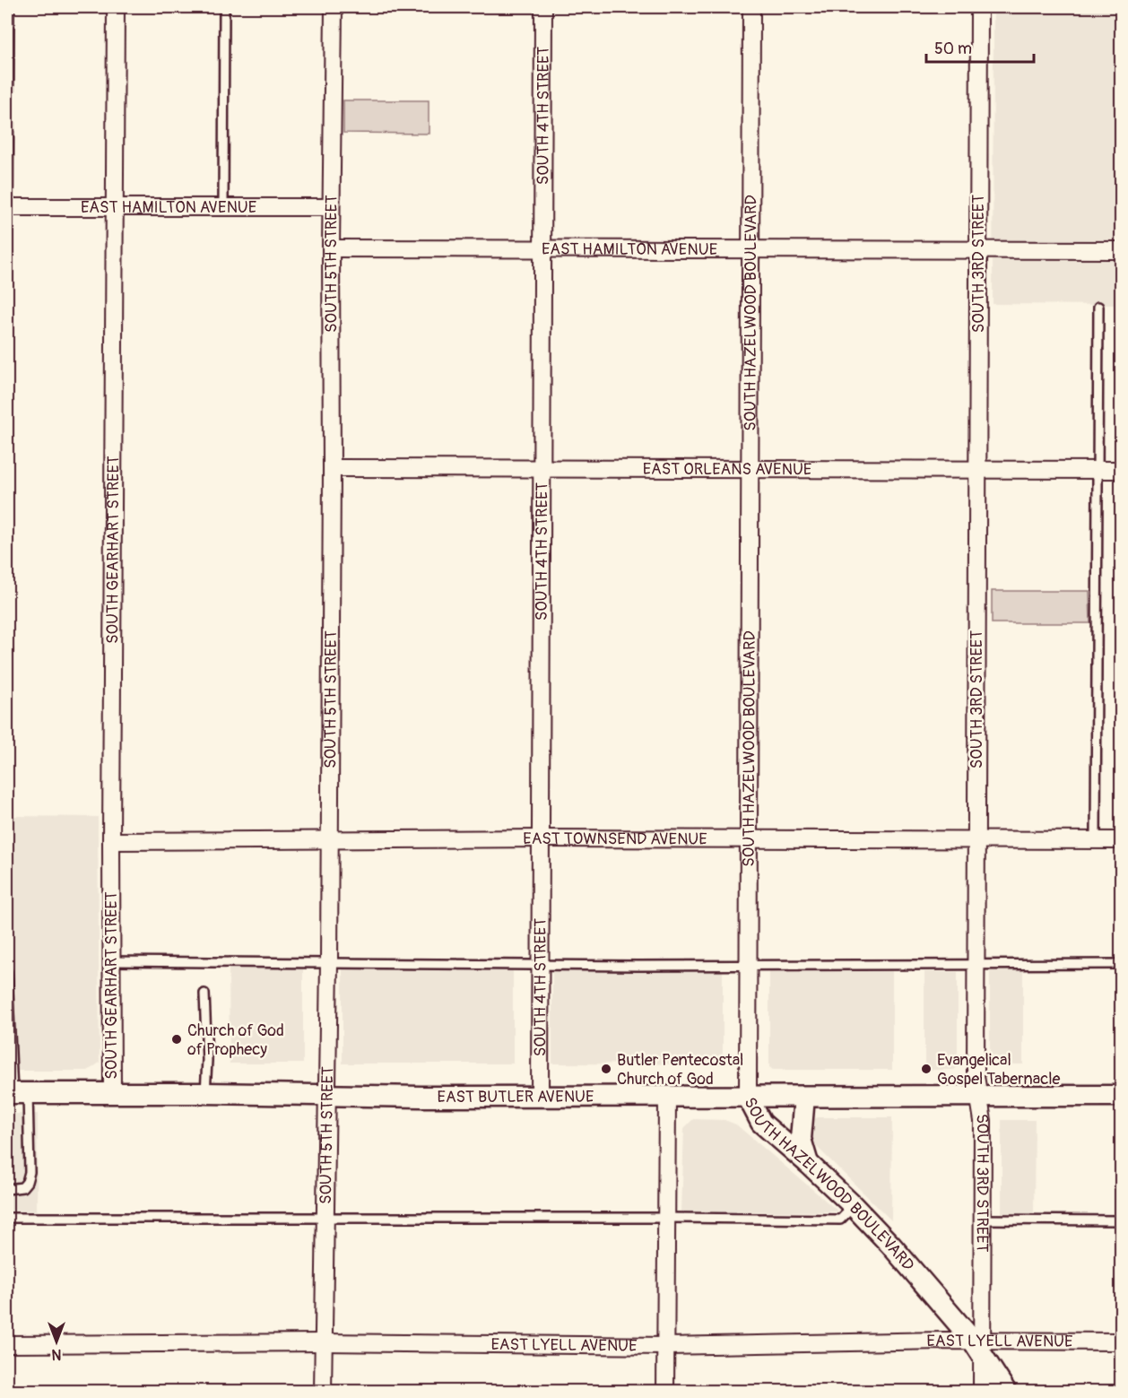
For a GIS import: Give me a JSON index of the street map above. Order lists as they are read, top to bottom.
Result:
{
  "streets": {
    "street": [
      "SOUTH 4TH STREET",
      "EAST HAMILTON AVENUE",
      "SOUTH 5TH STREET",
      "SOUTH 3RD STREET",
      "SOUTH HAZELWOOD BOULEVARD",
      "EAST ORLEANS AVENUE",
      "SOUTH GEARHART STREET",
      "EAST TOWNSEND AVENUE",
      "EAST BUTLER AVENUE",
      "EAST LYELL AVENUE"
    ]
  },
  "crossings": [
    ["SOUTH 4TH STREET", "EAST HAMILTON AVENUE"],
    ["SOUTH 4TH STREET", "EAST ORLEANS AVENUE"],
    ["SOUTH 4TH STREET", "EAST TOWNSEND AVENUE"],
    ["SOUTH 4TH STREET", "EAST BUTLER AVENUE"],
    ["EAST HAMILTON AVENUE", "SOUTH 5TH STREET"],
    ["EAST HAMILTON AVENUE", "SOUTH 3RD STREET"],
    ["EAST HAMILTON AVENUE", "SOUTH HAZELWOOD BOULEVARD"],
    ["EAST HAMILTON AVENUE", "SOUTH GEARHART STREET"],
    ["SOUTH 5TH STREET", "EAST ORLEANS AVENUE"],
    ["SOUTH 5TH STREET", "EAST TOWNSEND AVENUE"],
    ["SOUTH 5TH STREET", "EAST BUTLER AVENUE"],
    ["SOUTH 5TH STREET", "EAST LYELL AVENUE"],
    ["SOUTH 3RD STREET", "SOUTH HAZELWOOD BOULEVARD"],
    ["SOUTH 3RD STREET", "EAST ORLEANS AVENUE"],
    ["SOUTH 3RD STREET", "EAST TOWNSEND AVENUE"],
    ["SOUTH 3RD STREET", "EAST BUTLER AVENUE"],
    ["SOUTH 3RD STREET", "EAST LYELL AVENUE"],
    ["SOUTH HAZELWOOD BOULEVARD", "EAST ORLEANS AVENUE"],
    ["SOUTH HAZELWOOD BOULEVARD", "EAST TOWNSEND AVENUE"],
    ["SOUTH HAZELWOOD BOULEVARD", "EAST BUTLER AVENUE"],
    ["SOUTH HAZELWOOD BOULEVARD", "EAST LYELL AVENUE"],
    ["SOUTH GEARHART STREET", "EAST TOWNSEND AVENUE"],
    ["SOUTH GEARHART STREET", "EAST BUTLER AVENUE"]
  ],
  "places": ["Church of God of Prophecy", "Butler Pentecostal Church of God", "Evangelical Gospel Tabernacle"],
  "scale_bar": "50 m",
  "north": "bottom"
}
